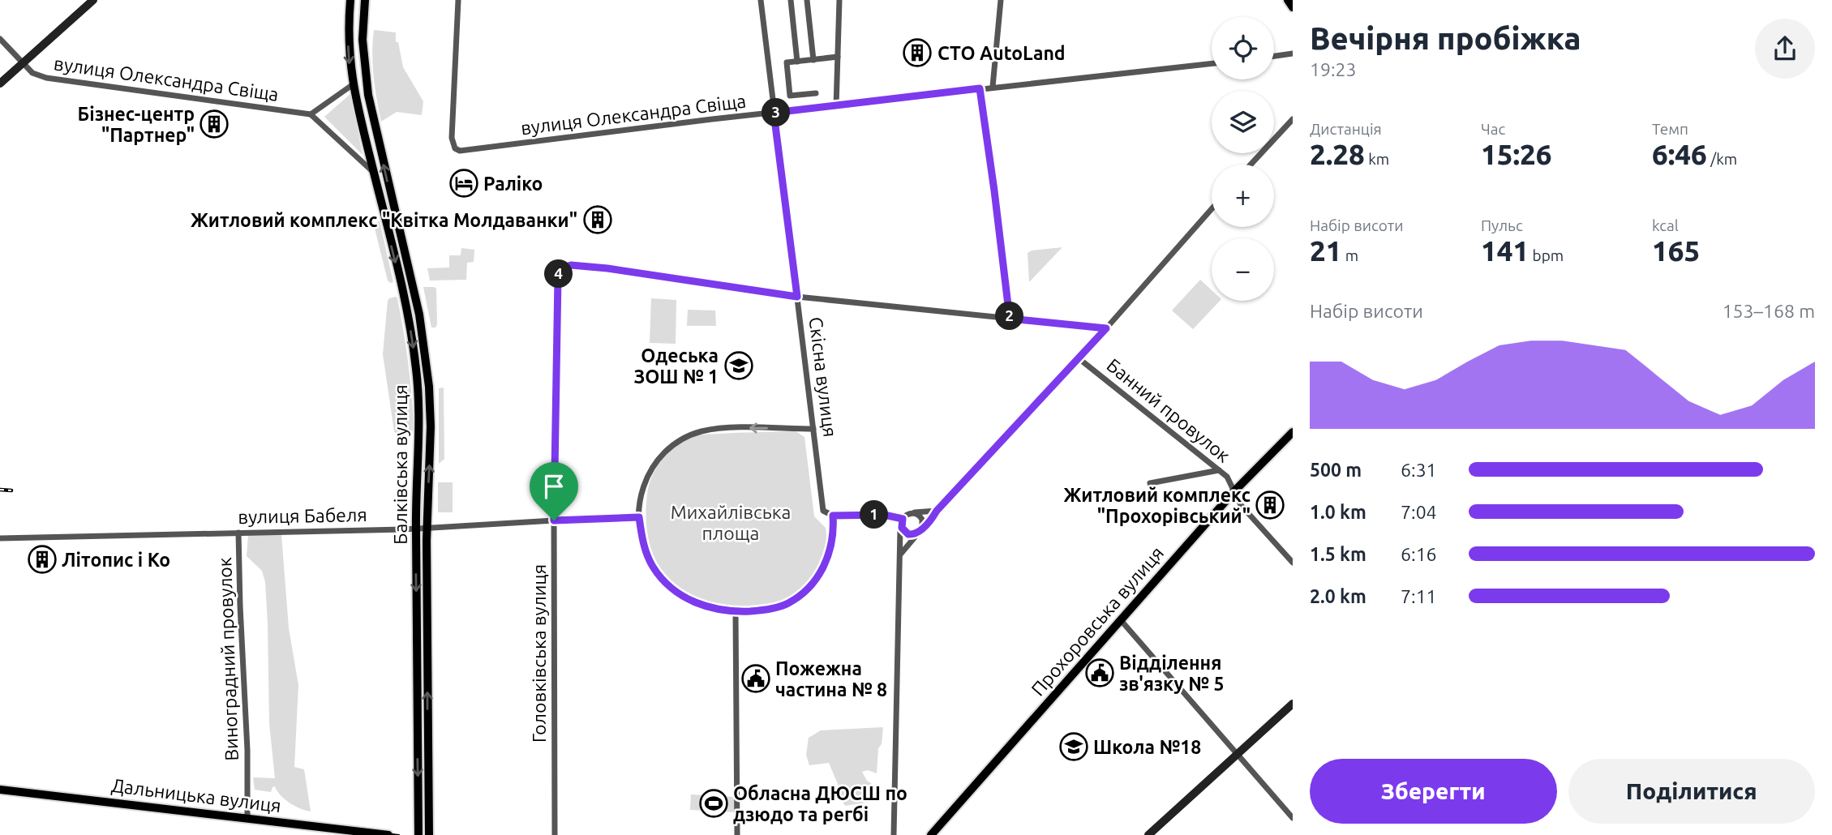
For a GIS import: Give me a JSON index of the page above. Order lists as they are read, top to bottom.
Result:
{
  "streets": {
    "main road": ["Балківська вулиця", "Прохоровська вулиця", "Дальницька вулиця"],
    "street": [
      "вулиця Олександра Свіща",
      "Cкісна вулиця",
      "Банний провулок",
      "вулиця Бабеля",
      "Головківська вулиця",
      "Виноградний провулок"
    ]
  },
  "crossings": [
    ["вулиця Олександра Свіща", "Cкісна вулиця"],
    ["Cкісна вулиця", "вулиця Бабеля"],
    ["Cкісна вулиця", "Головківська вулиця"],
    ["Банний провулок", "Прохоровська вулиця"],
    ["Балківська вулиця", "вулиця Бабеля"],
    ["вулиця Бабеля", "Головківська вулиця"],
    ["вулиця Бабеля", "Виноградний провулок"],
    ["Виноградний провулок", "Дальницька вулиця"]
  ],
  "parks": ["Михайлівська площа"],
  "places": {
    "building": [
      "СТО AutoLand",
      "Бізнес-центр \"Партнер\"",
      "Житловий комплекс \"Квітка Молдаванки\"",
      "Житловий комплекс \"Прохорівський\"",
      "Літопис і Ко"
    ],
    "hotel": ["Раліко"],
    "school or university": ["Одеська ЗОШ № 1", "Школа №18"],
    "public building": ["Відділення зв'язку № 5", "Пожежна частина № 8"],
    "sports": ["Обласна ДЮСШ по дзюдо та регбі"]
  },
  "page": {
    "heading": ["Вечірня пробіжка", "19:23"],
    "map_buttons": ["+", "−"],
    "stats": [
      ["Дистанція", "2.28 km"],
      ["Час", "15:26"],
      ["Темп", "6:46 /km"],
      ["Набір висоти", "21 m"],
      ["Пульс", "141 bpm"],
      ["kcal", "165"]
    ],
    "pins": [
      "3",
      "4",
      "2",
      "1"
    ],
    "chart": ["Набір висоти", "153–168 m"],
    "list": [
      {
        "name": "500 m",
        "note": "6:31"
      },
      {
        "name": "1.0 km",
        "note": "7:04"
      },
      {
        "name": "1.5 km",
        "note": "6:16"
      },
      {
        "name": "2.0 km",
        "note": "7:11"
      }
    ],
    "buttons": ["Зберегти", "Поділитися"]
  }
}
